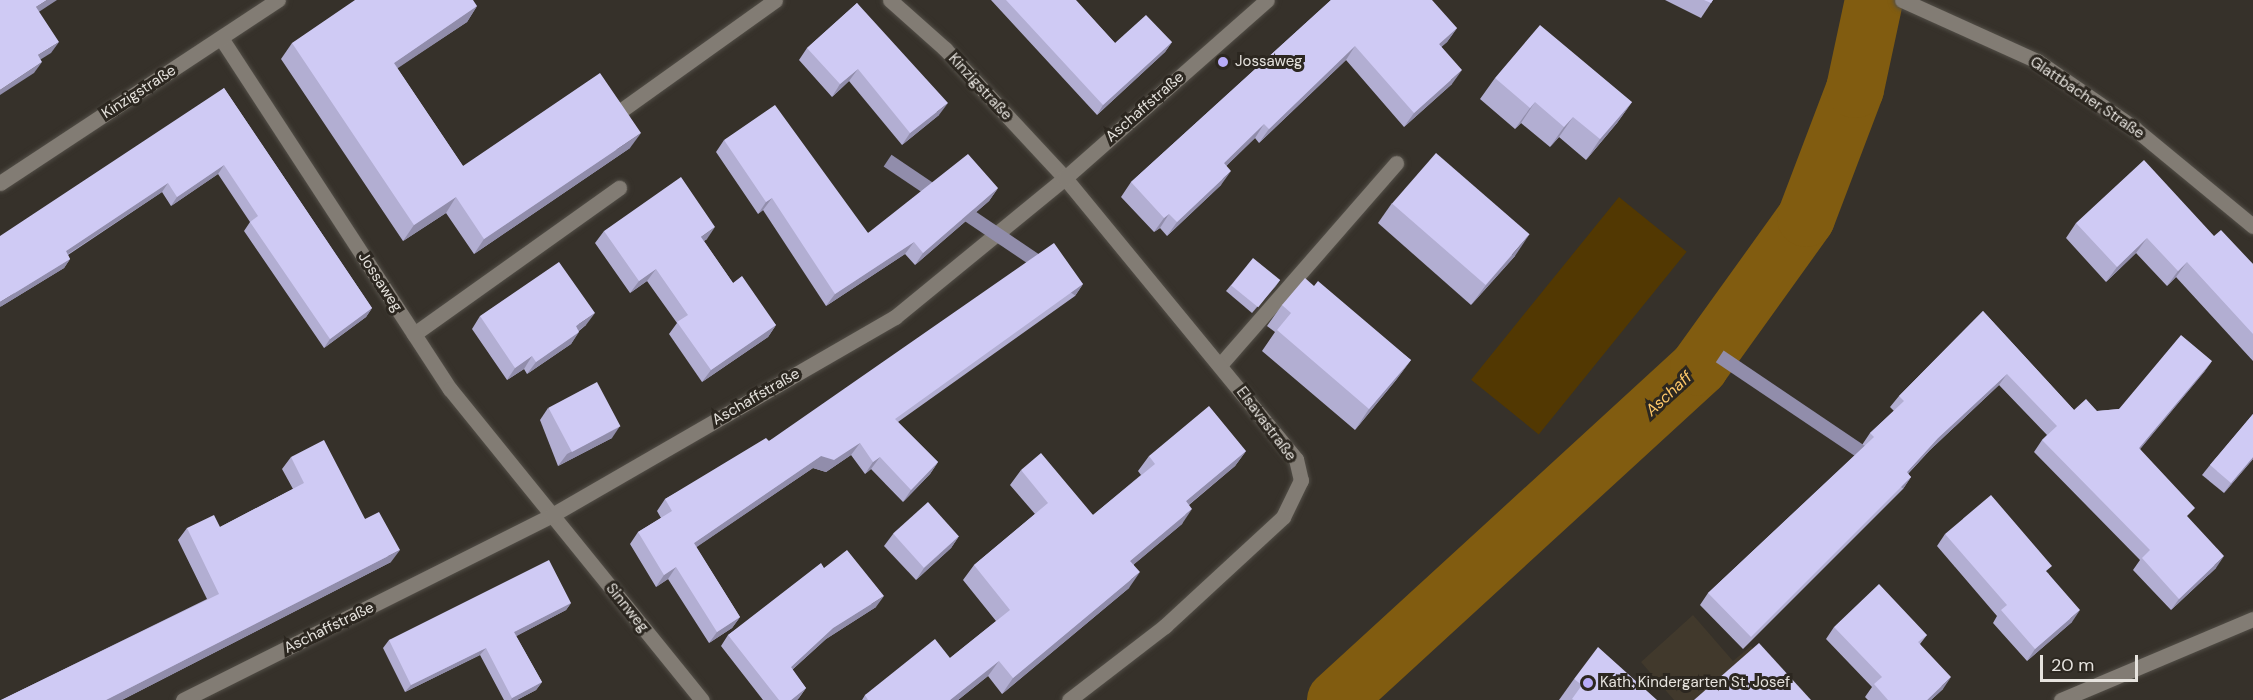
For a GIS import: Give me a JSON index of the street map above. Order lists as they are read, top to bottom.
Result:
{
  "streets": {
    "street": [
      "Kinzigstraße",
      "Glattbacher Straße",
      "Aschaffstraße",
      "Jossaweg",
      "Elsavastraße",
      "Sinnweg"
    ]
  },
  "crossings": [
    ["Kinzigstraße", "Aschaffstraße"],
    ["Kinzigstraße", "Jossaweg"],
    ["Kinzigstraße", "Elsavastraße"],
    ["Aschaffstraße", "Jossaweg"],
    ["Aschaffstraße", "Elsavastraße"],
    ["Aschaffstraße", "Sinnweg"],
    ["Jossaweg", "Sinnweg"]
  ],
  "water": ["Aschaff"],
  "places": ["Jossaweg", "Kath. Kindergarten St. Josef"],
  "scale_bar": "20 m"
}
